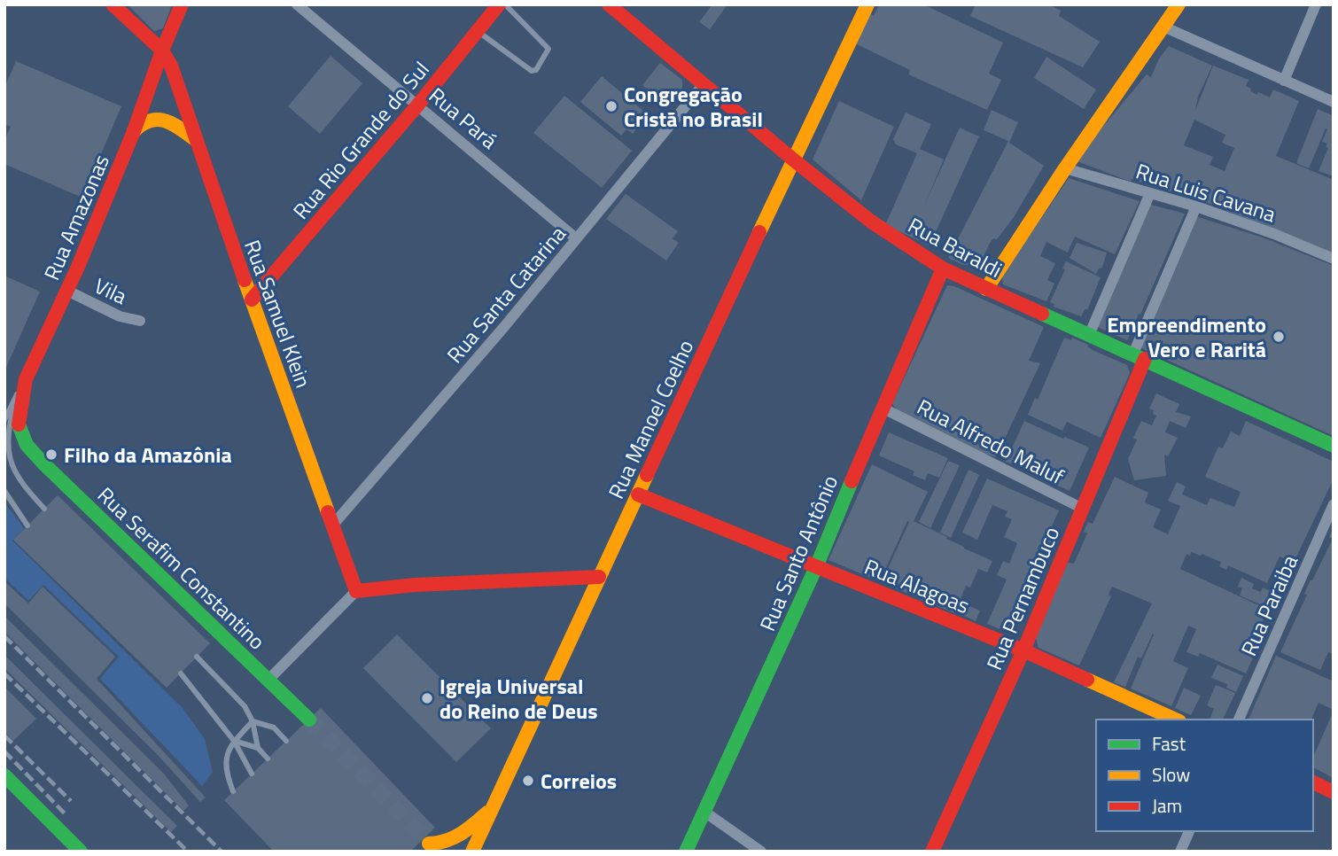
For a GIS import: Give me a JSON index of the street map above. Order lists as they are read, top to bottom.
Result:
{
  "streets": {
    "street": [
      "Rua Pará",
      "Rua Rio Grande do Sul",
      "Rua Luis Cavana",
      "Rua Amazonas",
      "Rua Baraldi",
      "Vila",
      "Rua Santa Catarina",
      "Rua Samuel Klein",
      "Rua Manoel Coelho",
      "Rua Alfredo Maluf",
      "Rua Santo Antônio",
      "Rua Serafim Constantino",
      "Rua Alagoas",
      "Rua Pernambuco",
      "Rua Paraiba"
    ]
  },
  "crossings": [
    ["Rua Pará", "Rua Rio Grande do Sul"],
    ["Rua Pará", "Rua Santa Catarina"],
    ["Rua Rio Grande do Sul", "Rua Samuel Klein"],
    ["Rua Amazonas", "Vila"],
    ["Rua Amazonas", "Rua Samuel Klein"],
    ["Rua Amazonas", "Rua Serafim Constantino"],
    ["Rua Baraldi", "Rua Santa Catarina"],
    ["Rua Baraldi", "Rua Manoel Coelho"],
    ["Rua Baraldi", "Rua Santo Antônio"],
    ["Rua Baraldi", "Rua Pernambuco"],
    ["Rua Santa Catarina", "Rua Samuel Klein"],
    ["Rua Manoel Coelho", "Rua Alagoas"],
    ["Rua Alfredo Maluf", "Rua Santo Antônio"],
    ["Rua Alfredo Maluf", "Rua Pernambuco"],
    ["Rua Santo Antônio", "Rua Alagoas"],
    ["Rua Alagoas", "Rua Pernambuco"]
  ],
  "places": [
    "Congregação Cristã no Brasil",
    "Empreendimento Vero e Raritá",
    "Filho da Amazônia",
    "Igreja Universal do Reino de Deus",
    "Correios"
  ],
  "legend": ["Fast", "Slow", "Jam"]
}
